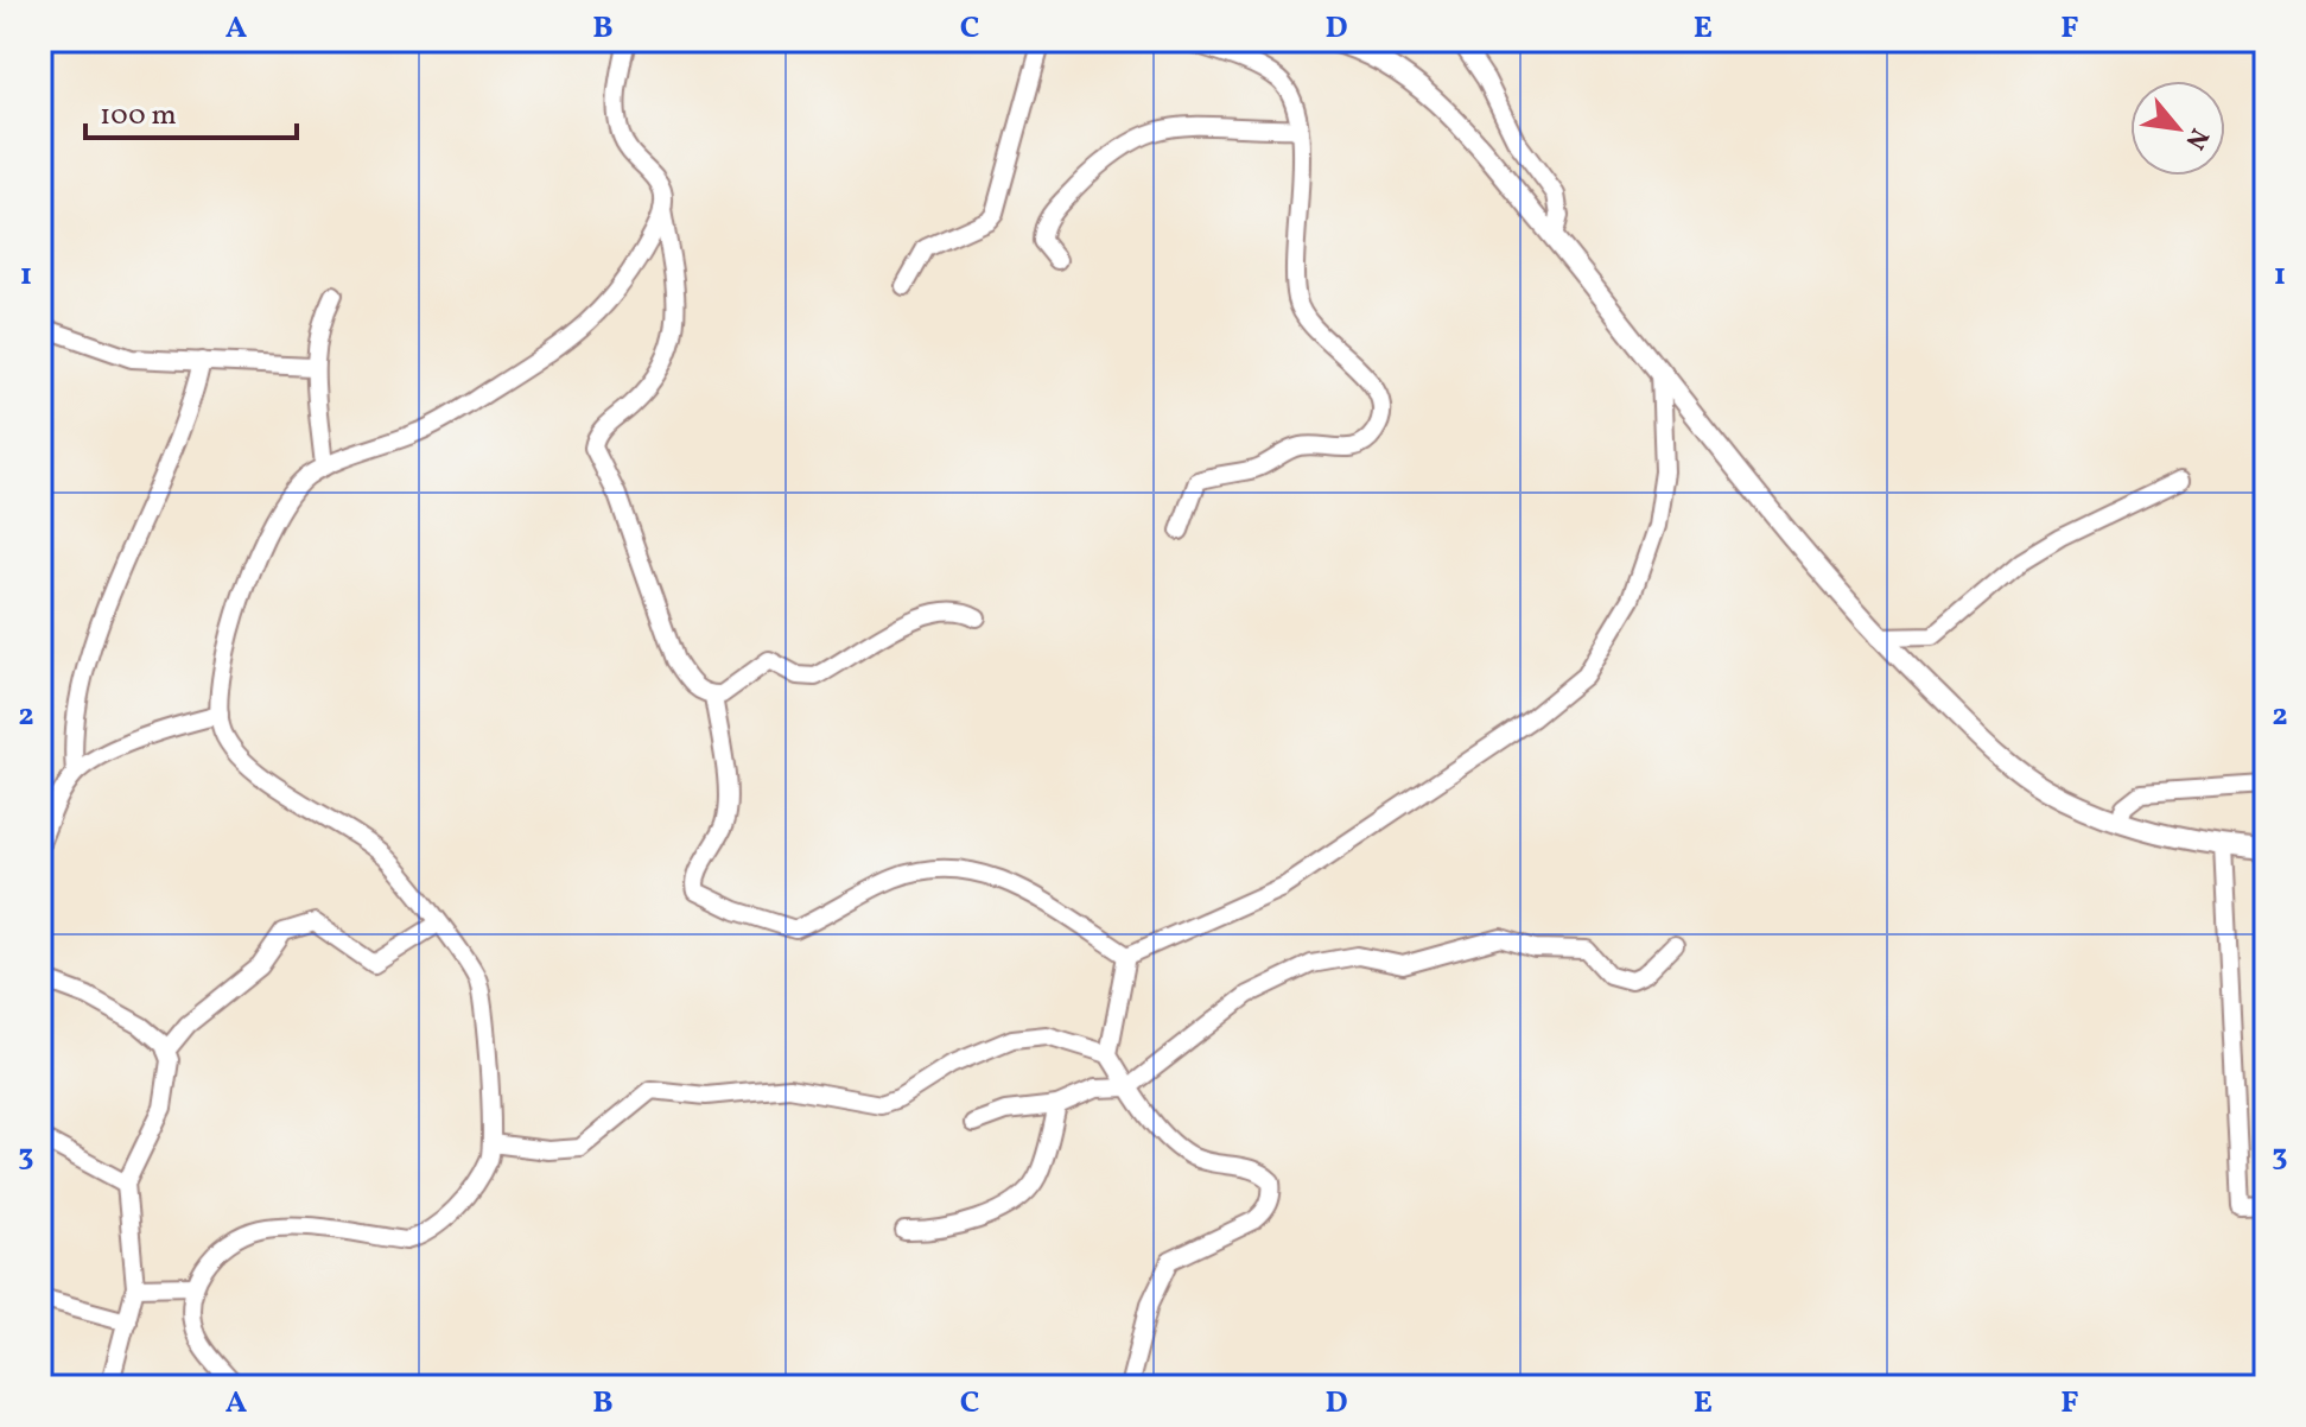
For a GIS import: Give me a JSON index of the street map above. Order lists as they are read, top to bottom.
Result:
{
  "scale_bar": "100 m",
  "north": "bottom right",
  "grid": {
    "columns": [
      "A",
      "B",
      "C",
      "D",
      "E",
      "F"
    ],
    "rows": ["1", "2", "3"]
  }
}
